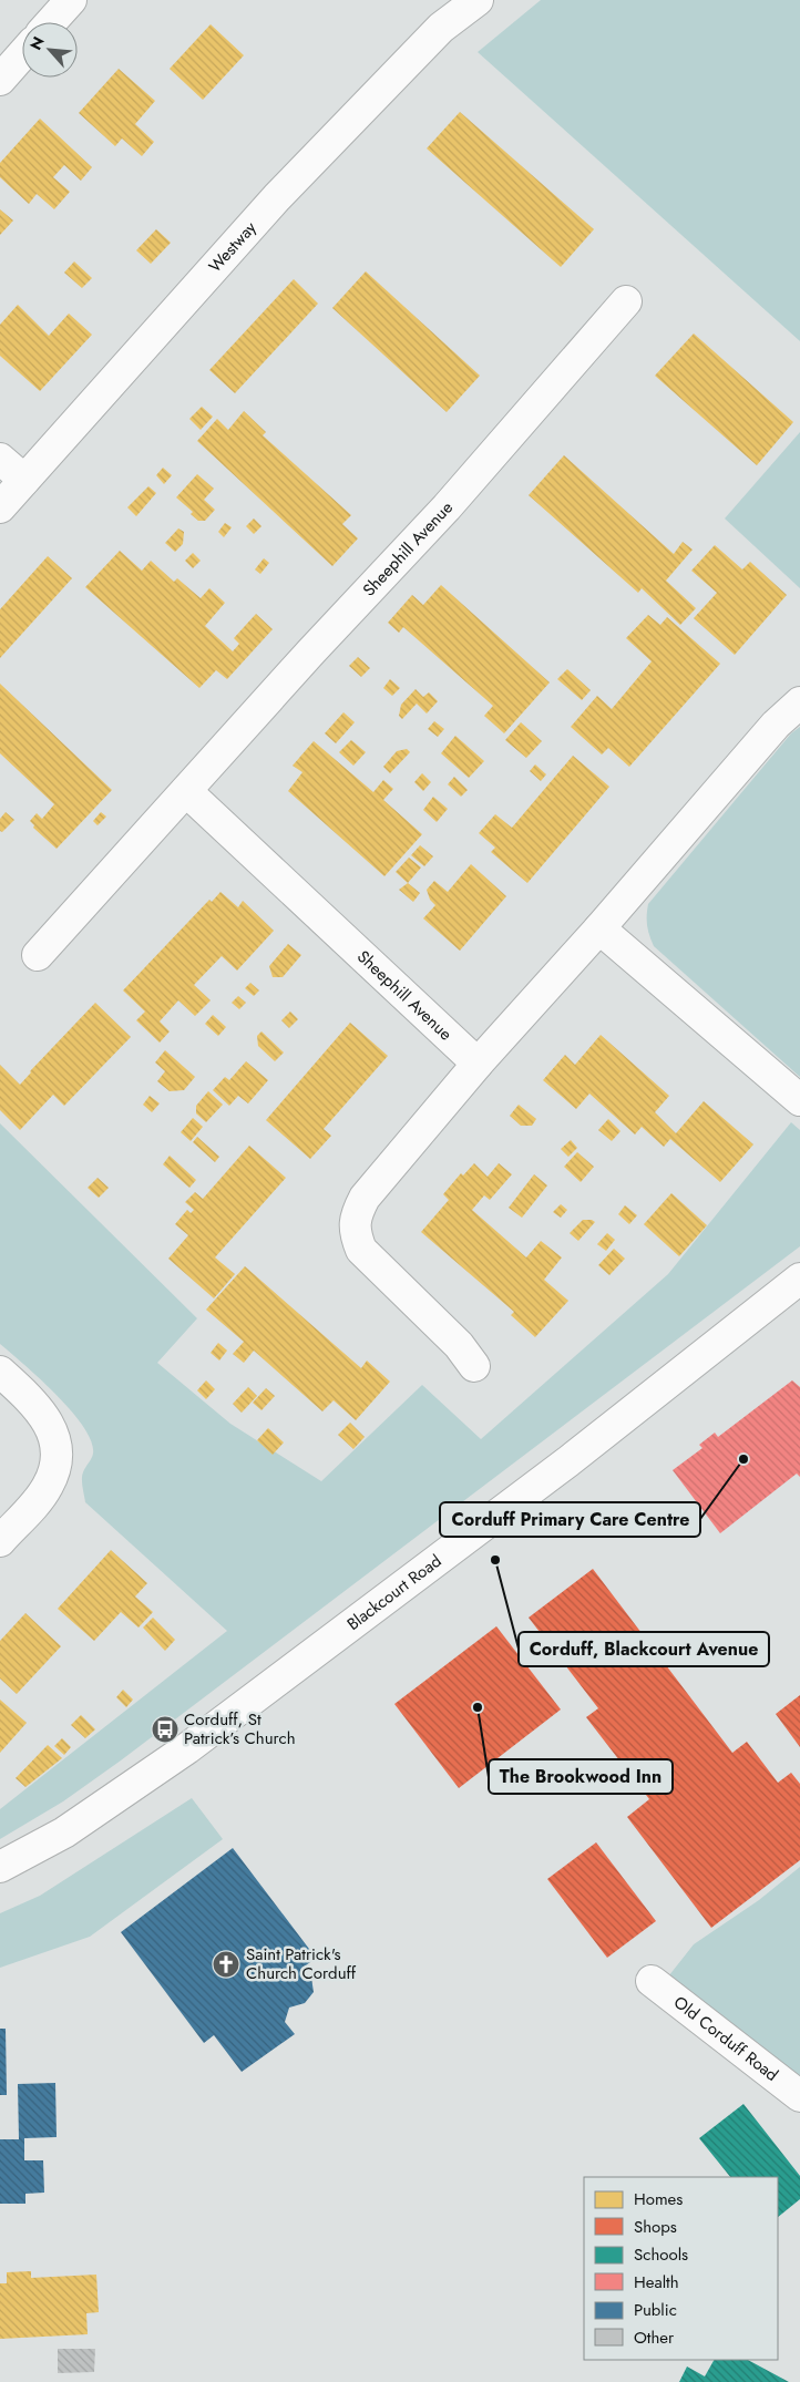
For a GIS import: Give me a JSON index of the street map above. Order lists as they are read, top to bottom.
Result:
{
  "streets": {
    "street": [
      "Westway",
      "Sheephill Avenue",
      "Blackcourt Road",
      "Old Corduff Road"
    ]
  },
  "places": {
    "other": ["Corduff Primary Care Centre", "Corduff, Blackcourt Avenue", "The Brookwood Inn"],
    "bus stop": ["Corduff, St Patrick’s Church"],
    "church": ["Saint Patrick's Church Corduff"]
  },
  "legend": [
    "Homes",
    "Shops",
    "Schools",
    "Health",
    "Public",
    "Other"
  ],
  "north": "top left"
}
